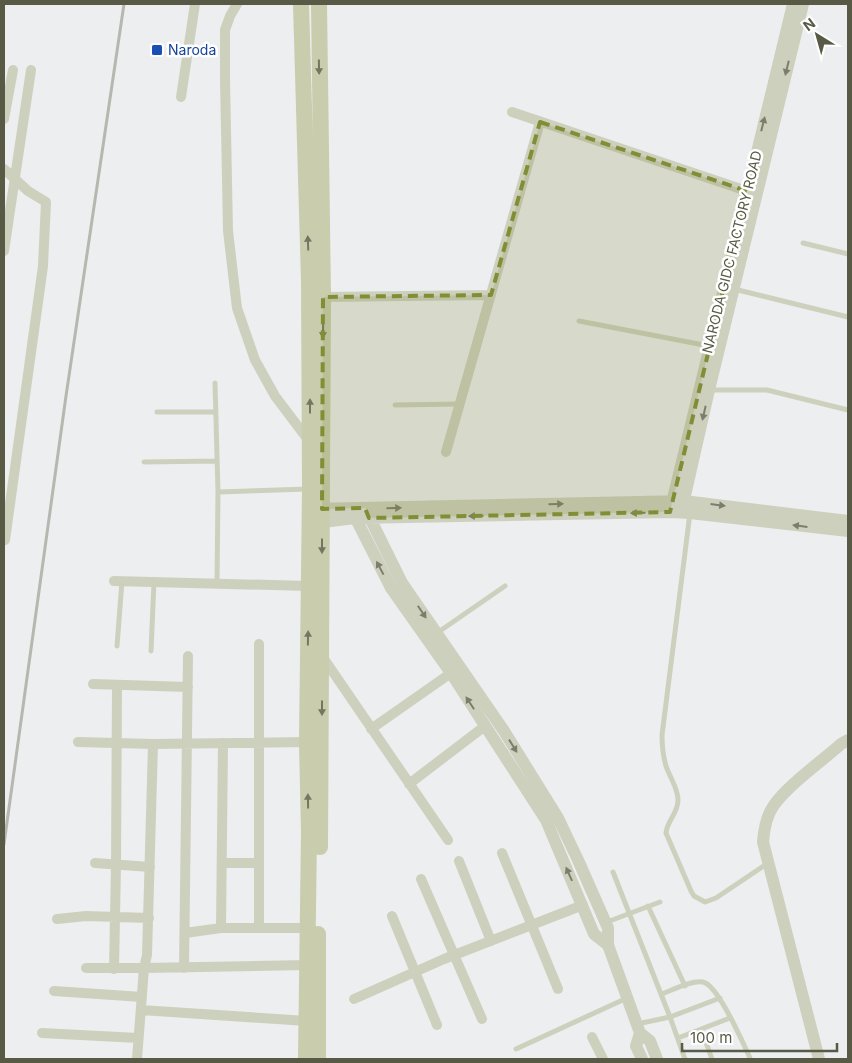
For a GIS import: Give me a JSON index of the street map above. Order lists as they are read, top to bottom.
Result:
{
  "streets": {
    "street": ["NARODA GIDC FACTORY ROAD"]
  },
  "places": {
    "transit": ["Naroda"]
  },
  "scale_bar": "100 m",
  "north": "top left"
}
